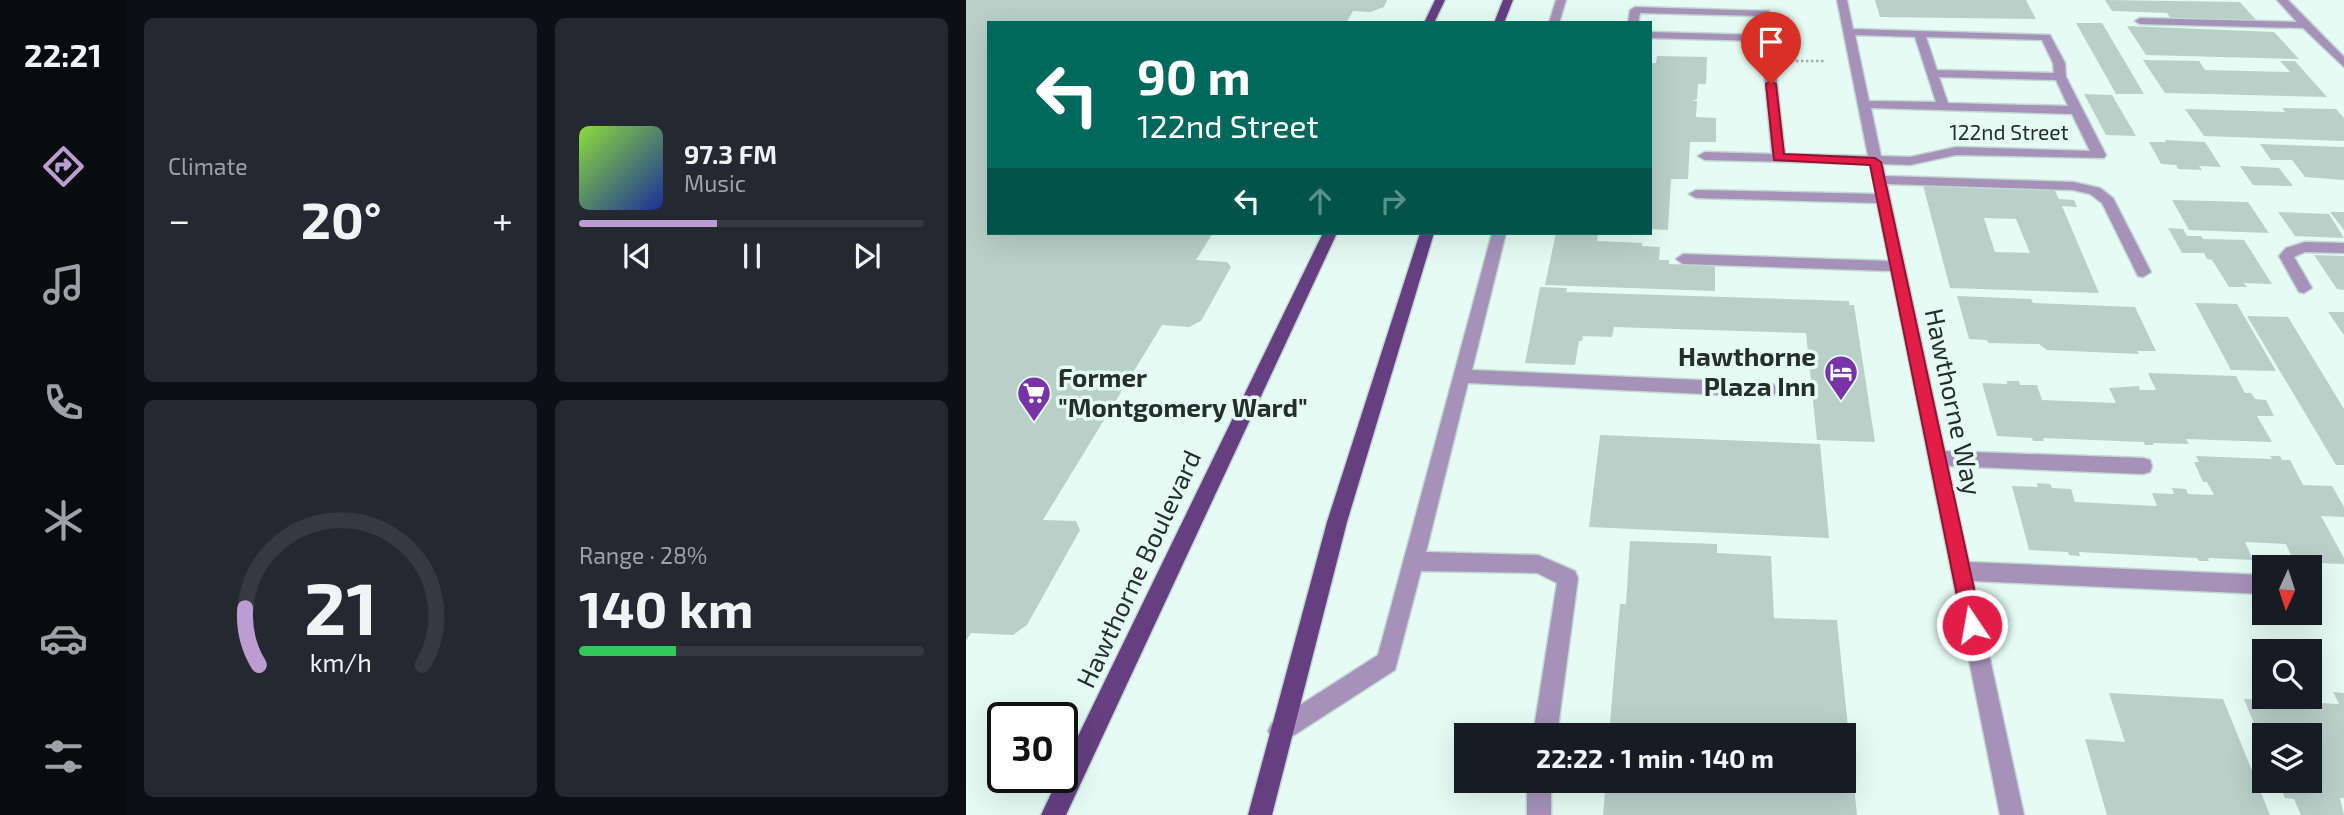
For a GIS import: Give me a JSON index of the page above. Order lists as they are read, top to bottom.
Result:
{
  "streets": {
    "main road": ["Hawthorne Boulevard"],
    "street": ["122nd Street", "Hawthorne Way"]
  },
  "crossings": [
    ["122nd Street", "Hawthorne Way"]
  ],
  "places": {
    "hotel": ["Hawthorne Plaza Inn"],
    "supermarket": ["Former \"Montgomery Ward\""]
  },
  "north": "bottom",
  "page": {
    "tabs": "22:21",
    "tile": [
      "Climate",
      ["Range · 28%", "140 km"]
    ],
    "turn": ["90 m", "122nd Street"],
    "song": ["97.3 FM", "Music"],
    "heat": ["−", "20°", "+"],
    "limit": "30",
    "trip": "22:22 · 1 min · 140 m",
    "gauge": ["21", "km/h"]
  }
}
